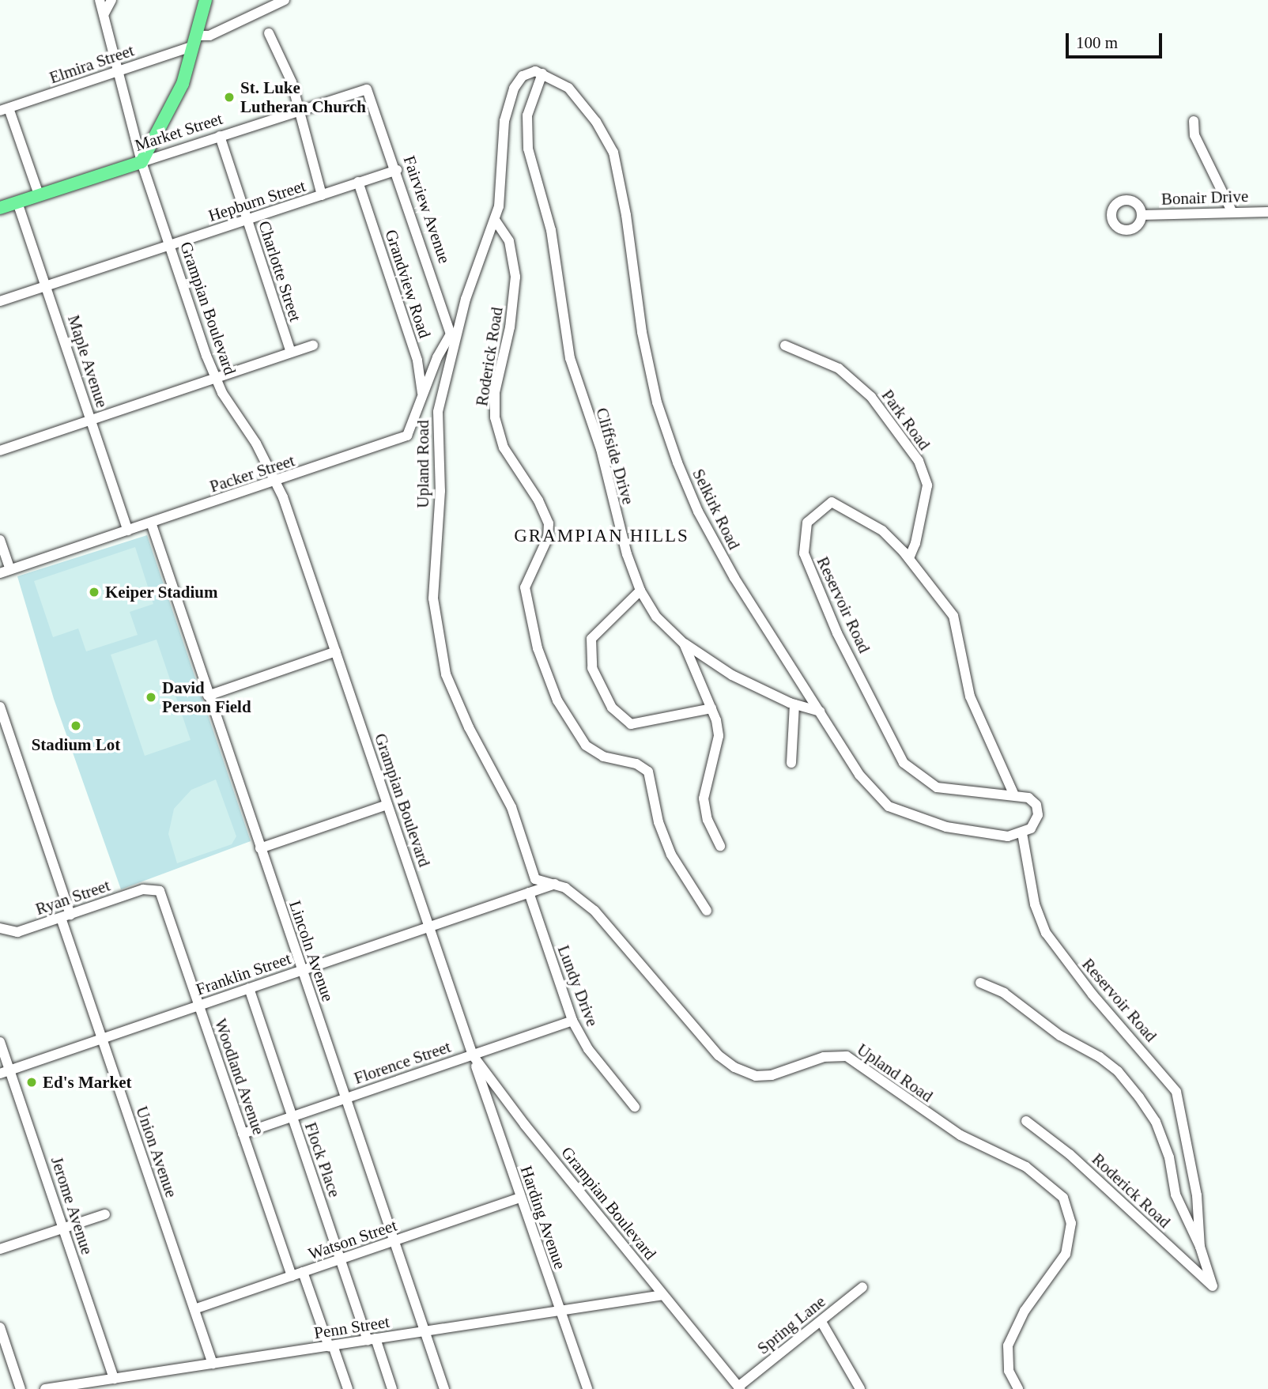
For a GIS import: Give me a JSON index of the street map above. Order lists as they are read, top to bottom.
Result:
{
  "streets": {
    "main road": ["Market Street"],
    "street": [
      "Elmira Street",
      "Bonair Drive",
      "Hepburn Street",
      "Fairview Avenue",
      "Charlotte Street",
      "Grandview Road",
      "Grampian Boulevard",
      "Roderick Road",
      "Maple Avenue",
      "Park Road",
      "Cliffside Drive",
      "Upland Road",
      "Packer Street",
      "Selkirk Road",
      "Reservoir Road",
      "Ryan Street",
      "Lincoln Avenue",
      "Franklin Street",
      "Lundy Drive",
      "Florence Street",
      "Woodland Avenue",
      "Union Avenue",
      "Flock Place",
      "Jerome Avenue",
      "Harding Avenue",
      "Watson Street",
      "Spring Lane",
      "Penn Street"
    ]
  },
  "crossings": [
    ["Elmira Street", "Grampian Boulevard"],
    ["Market Street", "Fairview Avenue"],
    ["Market Street", "Charlotte Street"],
    ["Market Street", "Grampian Boulevard"],
    ["Market Street", "Maple Avenue"],
    ["Hepburn Street", "Fairview Avenue"],
    ["Hepburn Street", "Charlotte Street"],
    ["Hepburn Street", "Grandview Road"],
    ["Hepburn Street", "Grampian Boulevard"],
    ["Hepburn Street", "Maple Avenue"],
    ["Fairview Avenue", "Upland Road"],
    ["Fairview Avenue", "Packer Street"],
    ["Grandview Road", "Packer Street"],
    ["Grampian Boulevard", "Packer Street"],
    ["Grampian Boulevard", "Franklin Street"],
    ["Grampian Boulevard", "Florence Street"],
    ["Grampian Boulevard", "Harding Avenue"],
    ["Grampian Boulevard", "Spring Lane"],
    ["Grampian Boulevard", "Penn Street"],
    ["Roderick Road", "Upland Road"],
    ["Roderick Road", "Reservoir Road"],
    ["Maple Avenue", "Packer Street"],
    ["Park Road", "Reservoir Road"],
    ["Cliffside Drive", "Upland Road"],
    ["Cliffside Drive", "Selkirk Road"],
    ["Upland Road", "Packer Street"],
    ["Upland Road", "Selkirk Road"],
    ["Packer Street", "Lincoln Avenue"],
    ["Selkirk Road", "Reservoir Road"],
    ["Ryan Street", "Woodland Avenue"],
    ["Ryan Street", "Union Avenue"],
    ["Lincoln Avenue", "Franklin Street"],
    ["Lincoln Avenue", "Florence Street"],
    ["Lincoln Avenue", "Watson Street"],
    ["Lincoln Avenue", "Penn Street"],
    ["Franklin Street", "Lundy Drive"],
    ["Franklin Street", "Woodland Avenue"],
    ["Franklin Street", "Union Avenue"],
    ["Franklin Street", "Flock Place"],
    ["Franklin Street", "Jerome Avenue"],
    ["Lundy Drive", "Florence Street"],
    ["Florence Street", "Woodland Avenue"],
    ["Florence Street", "Flock Place"],
    ["Florence Street", "Harding Avenue"],
    ["Woodland Avenue", "Watson Street"],
    ["Union Avenue", "Watson Street"],
    ["Union Avenue", "Penn Street"],
    ["Flock Place", "Watson Street"],
    ["Flock Place", "Penn Street"],
    ["Jerome Avenue", "Penn Street"],
    ["Harding Avenue", "Watson Street"],
    ["Harding Avenue", "Penn Street"]
  ],
  "districts": ["GRAMPIAN HILLS"],
  "places": [
    "St. Luke Lutheran Church",
    "Keiper Stadium",
    "David Person Field",
    "Stadium Lot",
    "Ed's Market"
  ],
  "scale_bar": "100 m"
}
